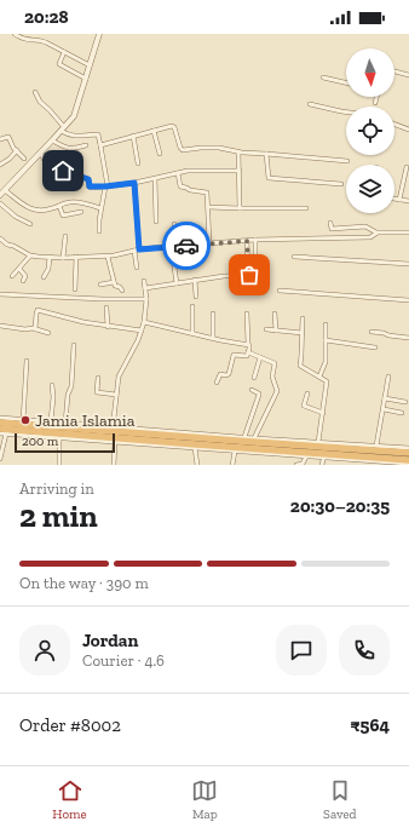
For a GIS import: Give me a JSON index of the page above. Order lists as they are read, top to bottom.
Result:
{
  "places": ["Jamia Islamia"],
  "scale_bar": "200 m",
  "north": "bottom",
  "page": {
    "status": "20:28",
    "scale": "200 m",
    "heading": ["2 min", "Arriving in", "20:30–20:35"],
    "panel": [
      "Jordan",
      "Courier · 4.6",
      "Order #8002",
      "₹564"
    ],
    "bar": "On the way · 390 m",
    "tabs": ["Home", "Map", "Saved"]
  }
}
